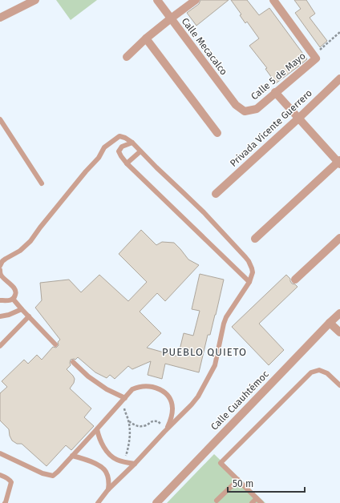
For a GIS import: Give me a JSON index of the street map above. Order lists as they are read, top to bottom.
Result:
{
  "streets": {
    "street": [
      "Calle Mecacalco",
      "Calle 5 de Mayo",
      "Privada Vicente Guerrero",
      "Calle Cuauhtémoc"
    ]
  },
  "crossings": [
    ["Calle Mecacalco", "Calle 5 de Mayo"]
  ],
  "districts": ["PUEBLO QUIETO"],
  "scale_bar": "50 m"
}
